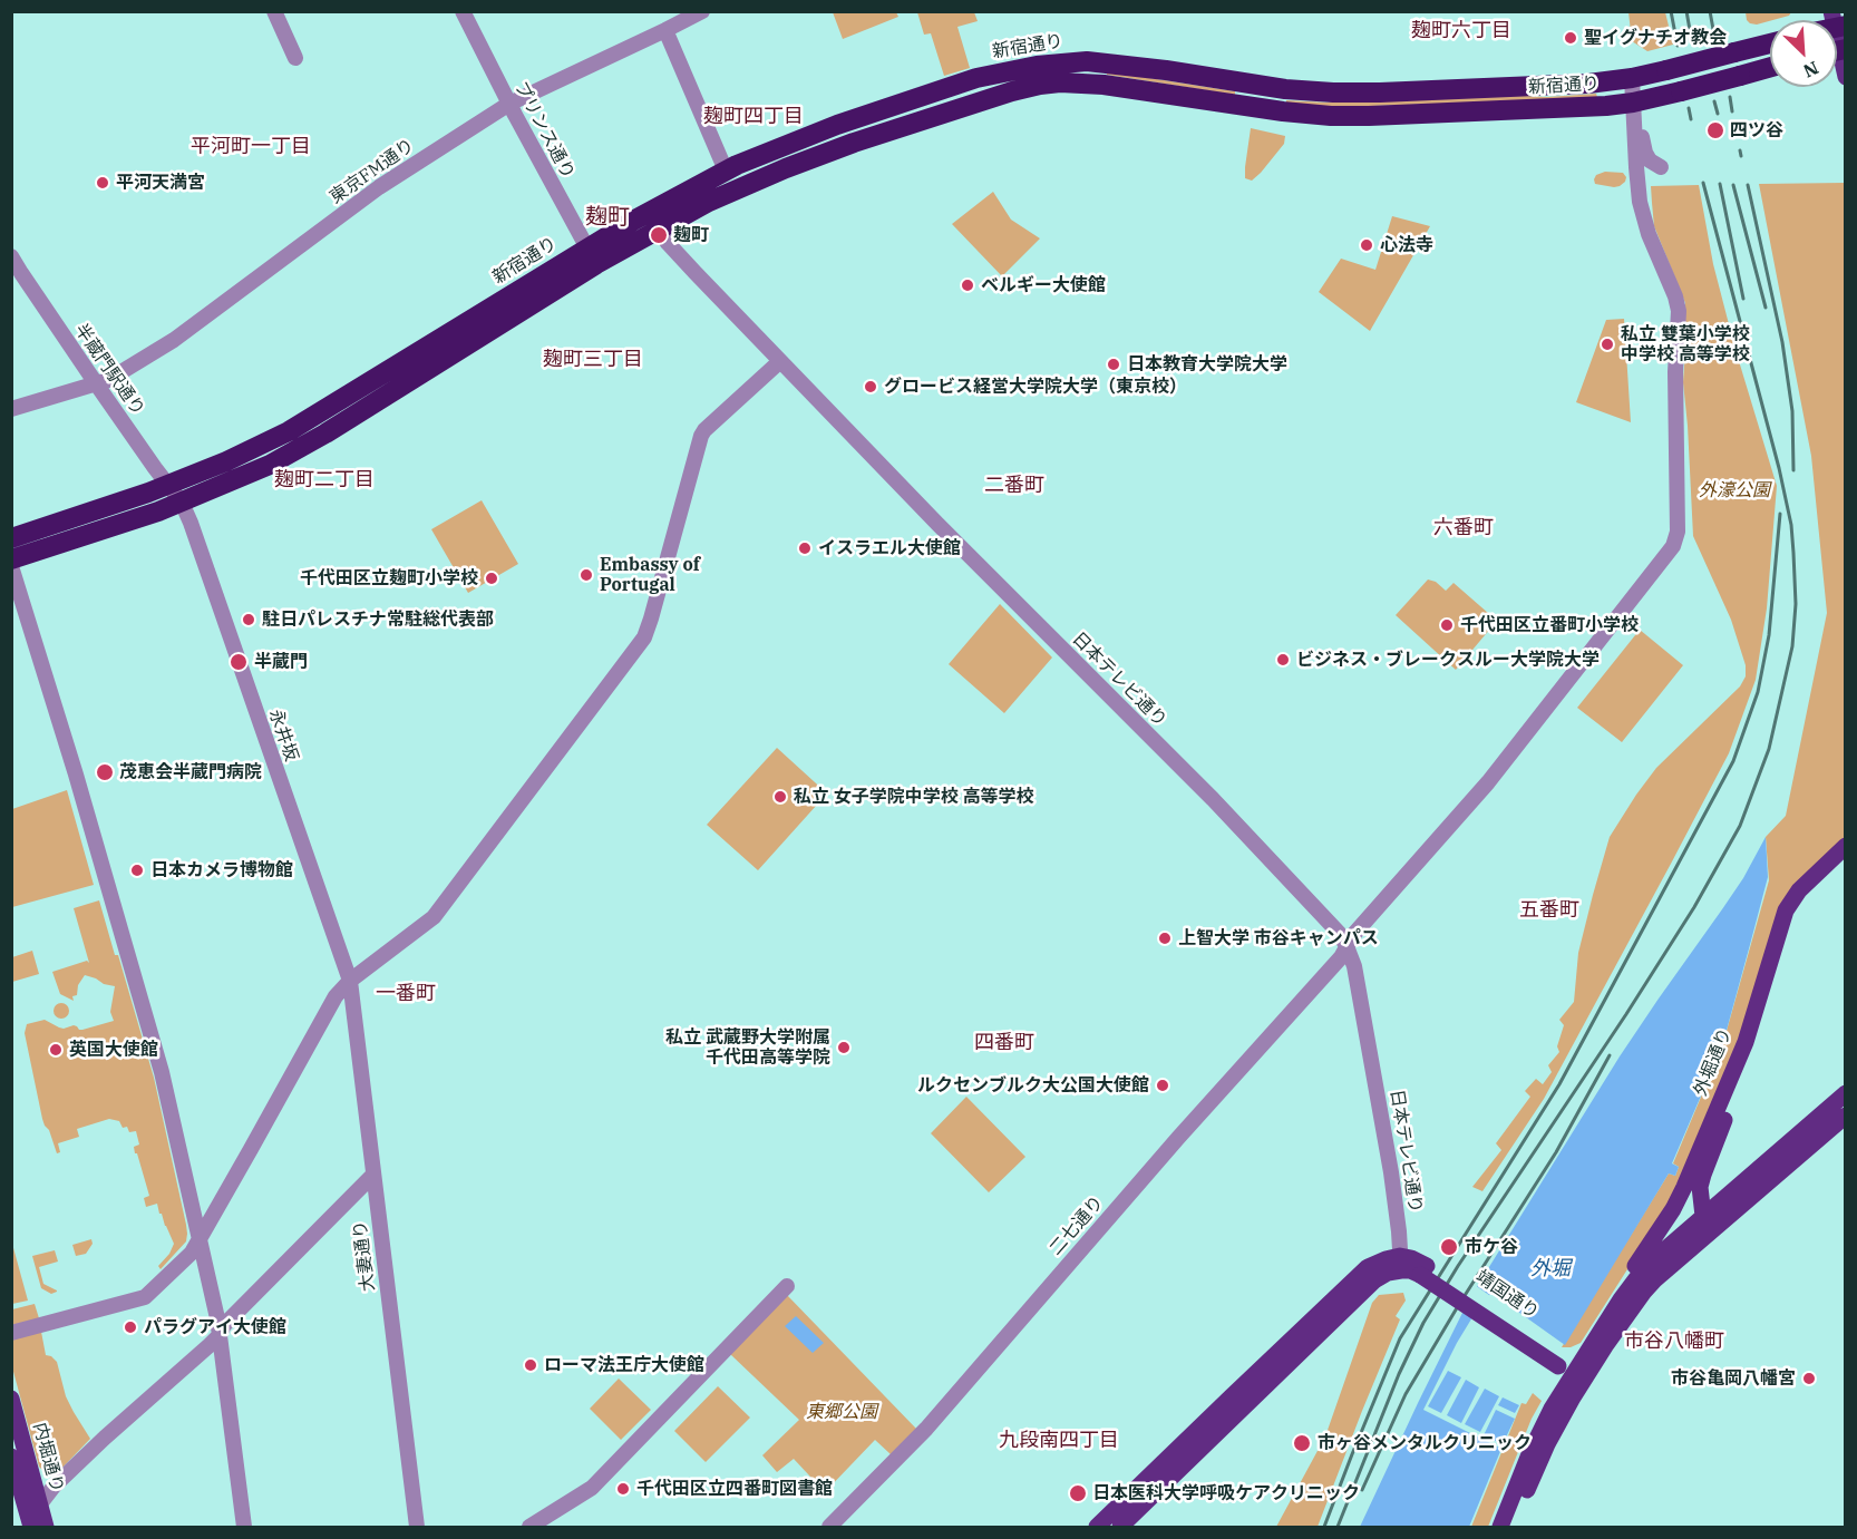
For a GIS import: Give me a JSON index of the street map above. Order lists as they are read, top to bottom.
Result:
{
  "streets": {
    "highway": ["新宿通り"],
    "main road": ["外堀通り", "靖国通り", "内堀通り"],
    "street": [
      "プリンス通り",
      "東京FM通り",
      "半蔵門駅通り",
      "日本テレビ通り",
      "永井坂",
      "二七通り",
      "大妻通り"
    ]
  },
  "crossings": [
    ["新宿通り", "プリンス通り"],
    ["新宿通り", "半蔵門駅通り"],
    ["新宿通り", "日本テレビ通り"],
    ["新宿通り", "永井坂"],
    ["新宿通り", "二七通り"],
    ["プリンス通り", "東京FM通り"],
    ["東京FM通り", "半蔵門駅通り"],
    ["半蔵門駅通り", "永井坂"],
    ["日本テレビ通り", "二七通り"],
    ["日本テレビ通り", "靖国通り"],
    ["永井坂", "大妻通り"]
  ],
  "districts": [
    "麹町六丁目",
    "麹町四丁目",
    "平河町一丁目",
    "麹町",
    "麹町三丁目",
    "麹町二丁目",
    "二番町",
    "六番町",
    "五番町",
    "一番町",
    "四番町",
    "市谷八幡町",
    "九段南四丁目"
  ],
  "water": ["外堀"],
  "parks": ["外濠公園", "東郷公園"],
  "places": [
    "聖イグナチオ教会",
    "四ツ谷",
    "平河天満宮",
    "麹町",
    "心法寺",
    "ベルギー大使館",
    "私立 雙葉小学校 中学校 高等学校",
    "日本教育大学院大学",
    "グロービス経営大学院大学（東京校）",
    "イスラエル大使館",
    "Embassy of Portugal",
    "千代田区立麹町小学校",
    "駐日パレスチナ常駐総代表部",
    "千代田区立番町小学校",
    "ビジネス・ブレークスルー大学院大学",
    "半蔵門",
    "茂恵会半蔵門病院",
    "私立 女子学院中学校 高等学校",
    "日本カメラ博物館",
    "上智大学 市谷キャンパス",
    "私立 武蔵野大学附属 千代田高等学院",
    "英国大使館",
    "ルクセンブルク大公国大使館",
    "市ケ谷",
    "パラグアイ大使館",
    "ローマ法王庁大使館",
    "市谷亀岡八幡宮",
    "市ヶ谷メンタルクリニック",
    "千代田区立四番町図書館",
    "日本医科大学呼吸ケアクリニック"
  ],
  "north": "bottom right"
}
